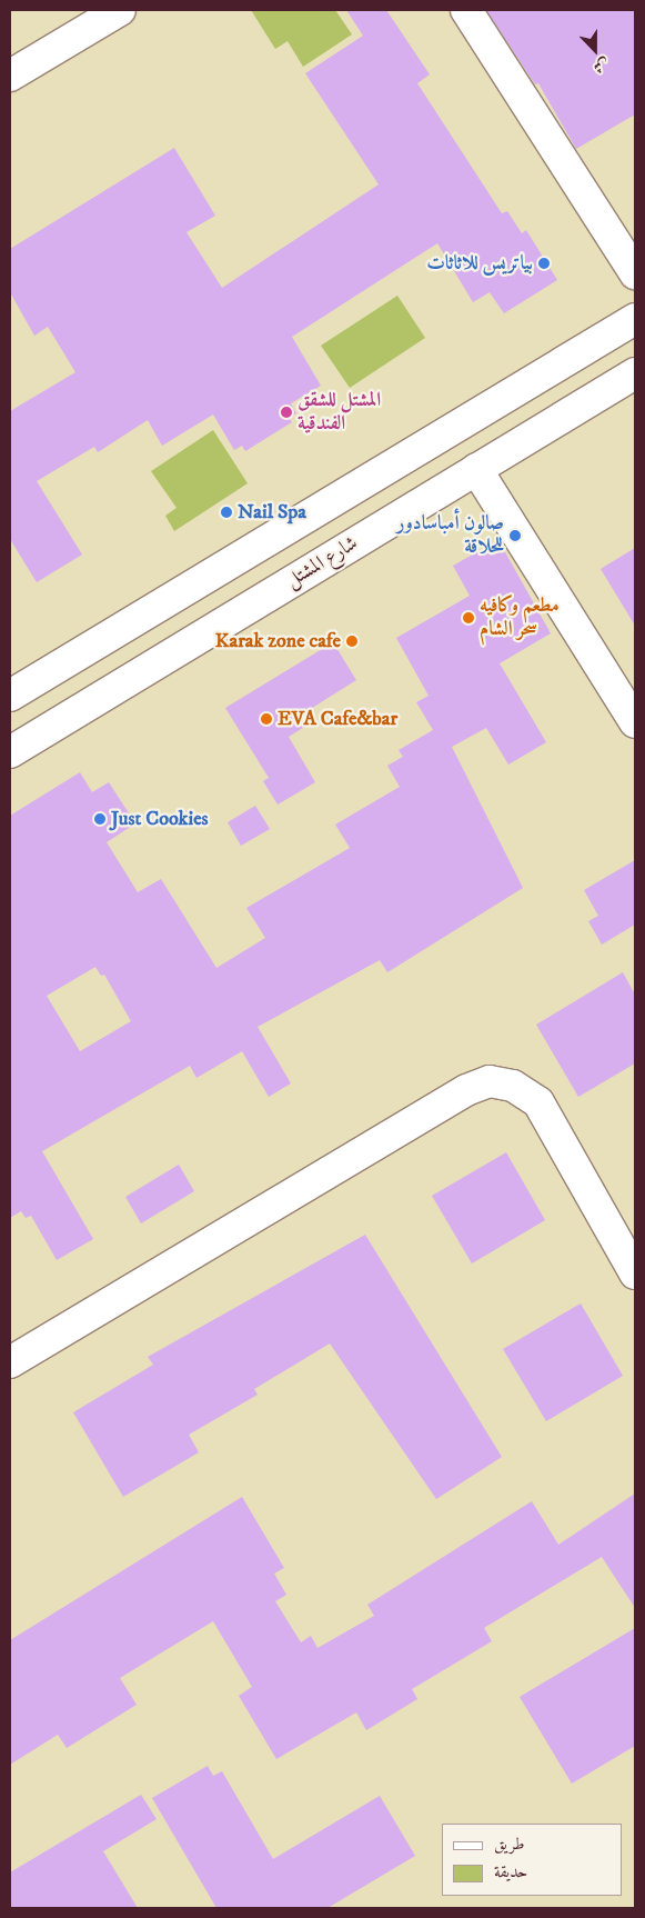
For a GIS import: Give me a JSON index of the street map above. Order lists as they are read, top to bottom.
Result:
{
  "streets": {
    "street": ["شارع المشتل"]
  },
  "places": [
    "بياتريس للاثاثات",
    "المشتل للشقق الفندقية",
    "Nail Spa",
    "صالون أمباسادور للحلاقة",
    "مطعم وكافيه سحر الشام",
    "Karak zone cafe",
    "EVA Cafe&bar",
    "Just Cookies"
  ],
  "legend": ["طريق", "حديقة"],
  "north": "bottom"
}
